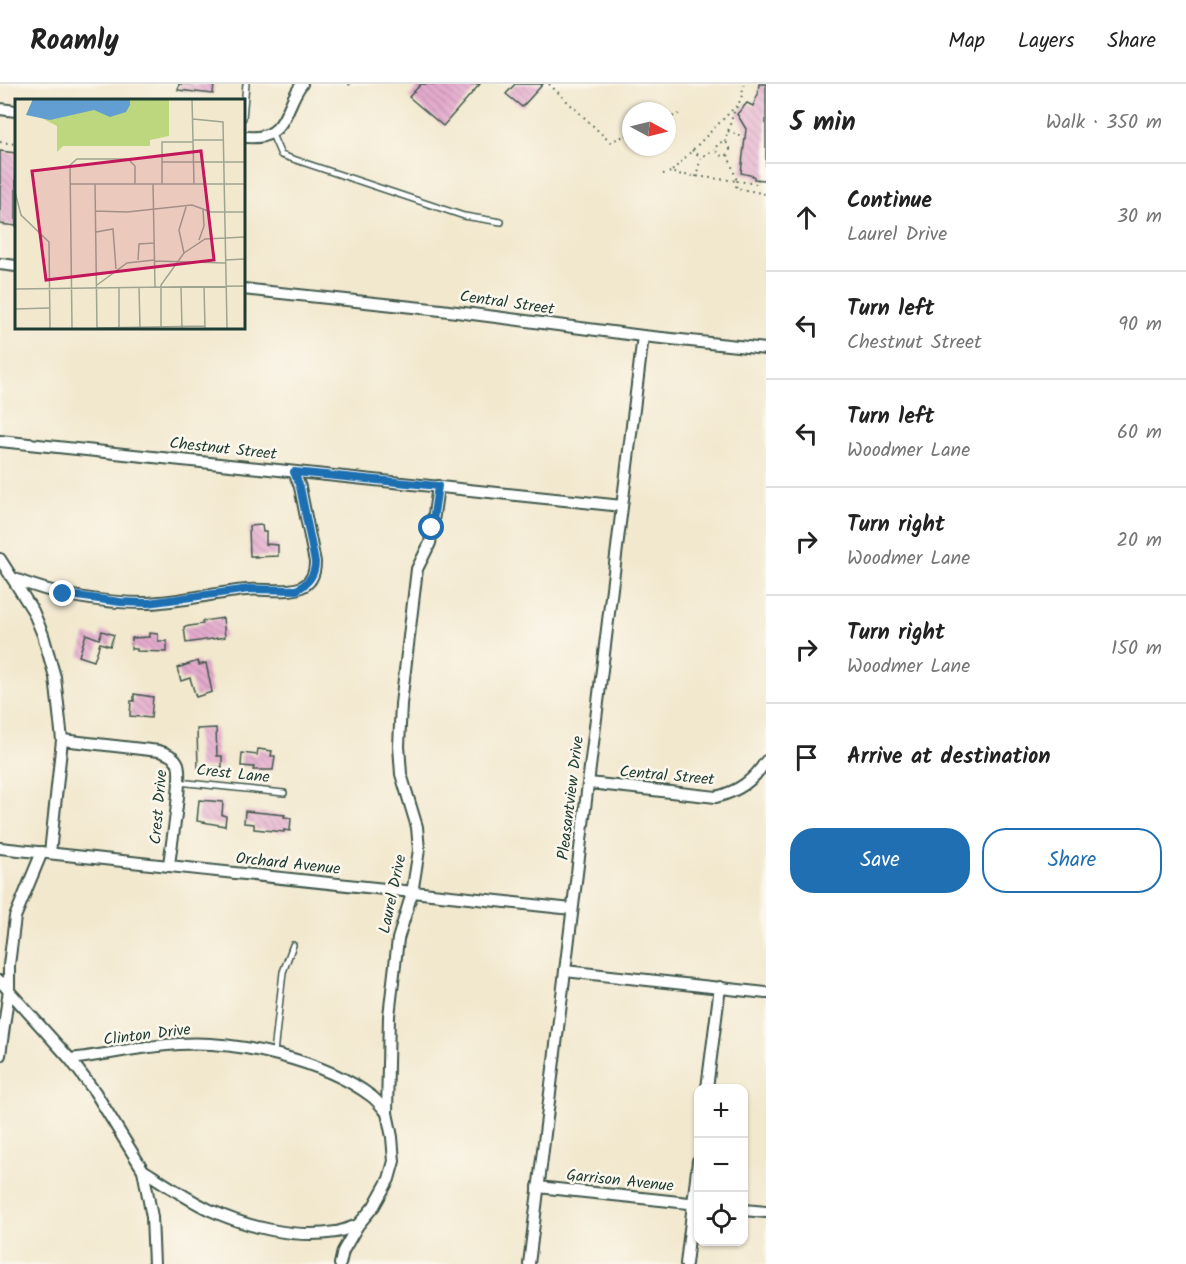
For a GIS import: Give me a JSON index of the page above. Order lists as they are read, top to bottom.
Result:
{
  "streets": {
    "street": [
      "Central Street",
      "Chestnut Street",
      "Pleasantview Drive",
      "Crest Drive",
      "Orchard Avenue",
      "Laurel Drive",
      "Clinton Drive",
      "Garrison Avenue"
    ],
    "lane": ["Crest Lane"]
  },
  "crossings": [
    ["Central Street", "Pleasantview Drive"],
    ["Chestnut Street", "Pleasantview Drive"],
    ["Chestnut Street", "Laurel Drive"],
    ["Crest Lane", "Crest Drive"],
    ["Pleasantview Drive", "Orchard Avenue"],
    ["Pleasantview Drive", "Garrison Avenue"],
    ["Crest Drive", "Orchard Avenue"],
    ["Orchard Avenue", "Laurel Drive"],
    ["Laurel Drive", "Clinton Drive"]
  ],
  "north": "right",
  "page": {
    "header": "Roamly",
    "nav": ["Map", "Layers", "Share"],
    "heading": ["5 min", "Walk · 350 m"],
    "list": [
      ["Continue", "Laurel Drive", "30 m"],
      ["Turn left", "Chestnut Street", "90 m"],
      ["Turn left", "Woodmer Lane", "60 m"],
      ["Turn right", "Woodmer Lane", "20 m"],
      ["Turn right", "Woodmer Lane", "150 m"],
      "Arrive at destination"
    ],
    "buttons": ["Save", "Share"],
    "map_buttons": ["+", "−"]
  }
}
